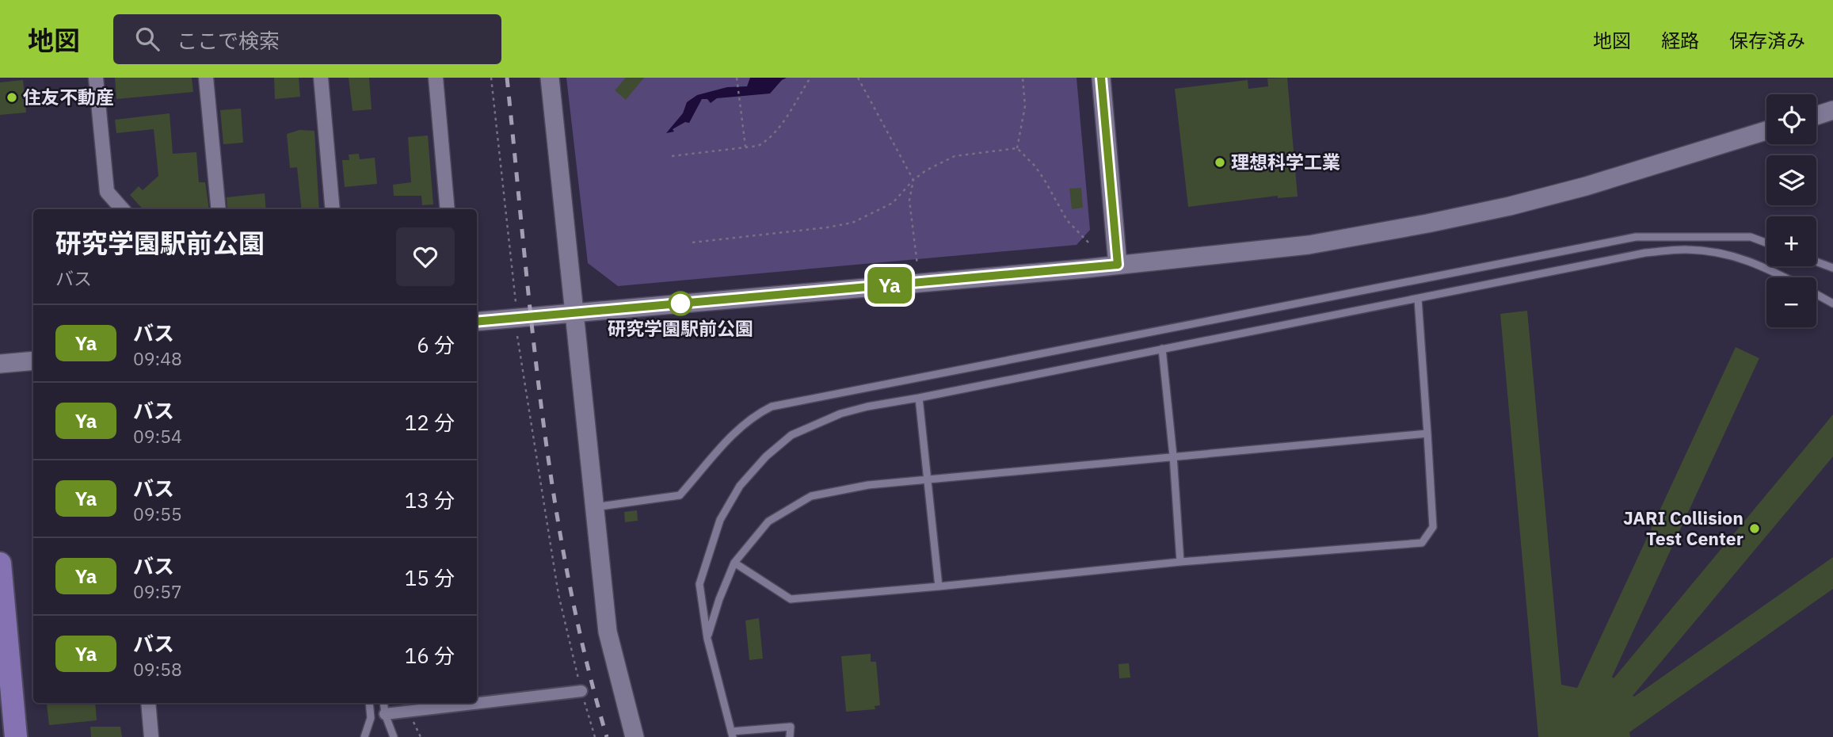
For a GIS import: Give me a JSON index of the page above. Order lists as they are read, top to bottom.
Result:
{
  "places": [
    "住友不動産",
    "理想科学工業",
    "研究学園駅前公園",
    "JARI Collision Test Center"
  ],
  "lines": ["bus line Ya"],
  "page": {
    "header": "地図",
    "search": "ここで検索",
    "nav": ["地図", "経路", "保存済み"],
    "on_map": "Ya",
    "map_buttons": ["+", "−"],
    "heading": ["研究学園駅前公園", "バス"],
    "list": [
      {
        "mark": "Ya",
        "name": "バス",
        "note": "09:48",
        "value": "6 分"
      },
      {
        "mark": "Ya",
        "name": "バス",
        "note": "09:54",
        "value": "12 分"
      },
      {
        "mark": "Ya",
        "name": "バス",
        "note": "09:55",
        "value": "13 分"
      },
      {
        "mark": "Ya",
        "name": "バス",
        "note": "09:57",
        "value": "15 分"
      },
      {
        "mark": "Ya",
        "name": "バス",
        "note": "09:58",
        "value": "16 分"
      }
    ]
  }
}
